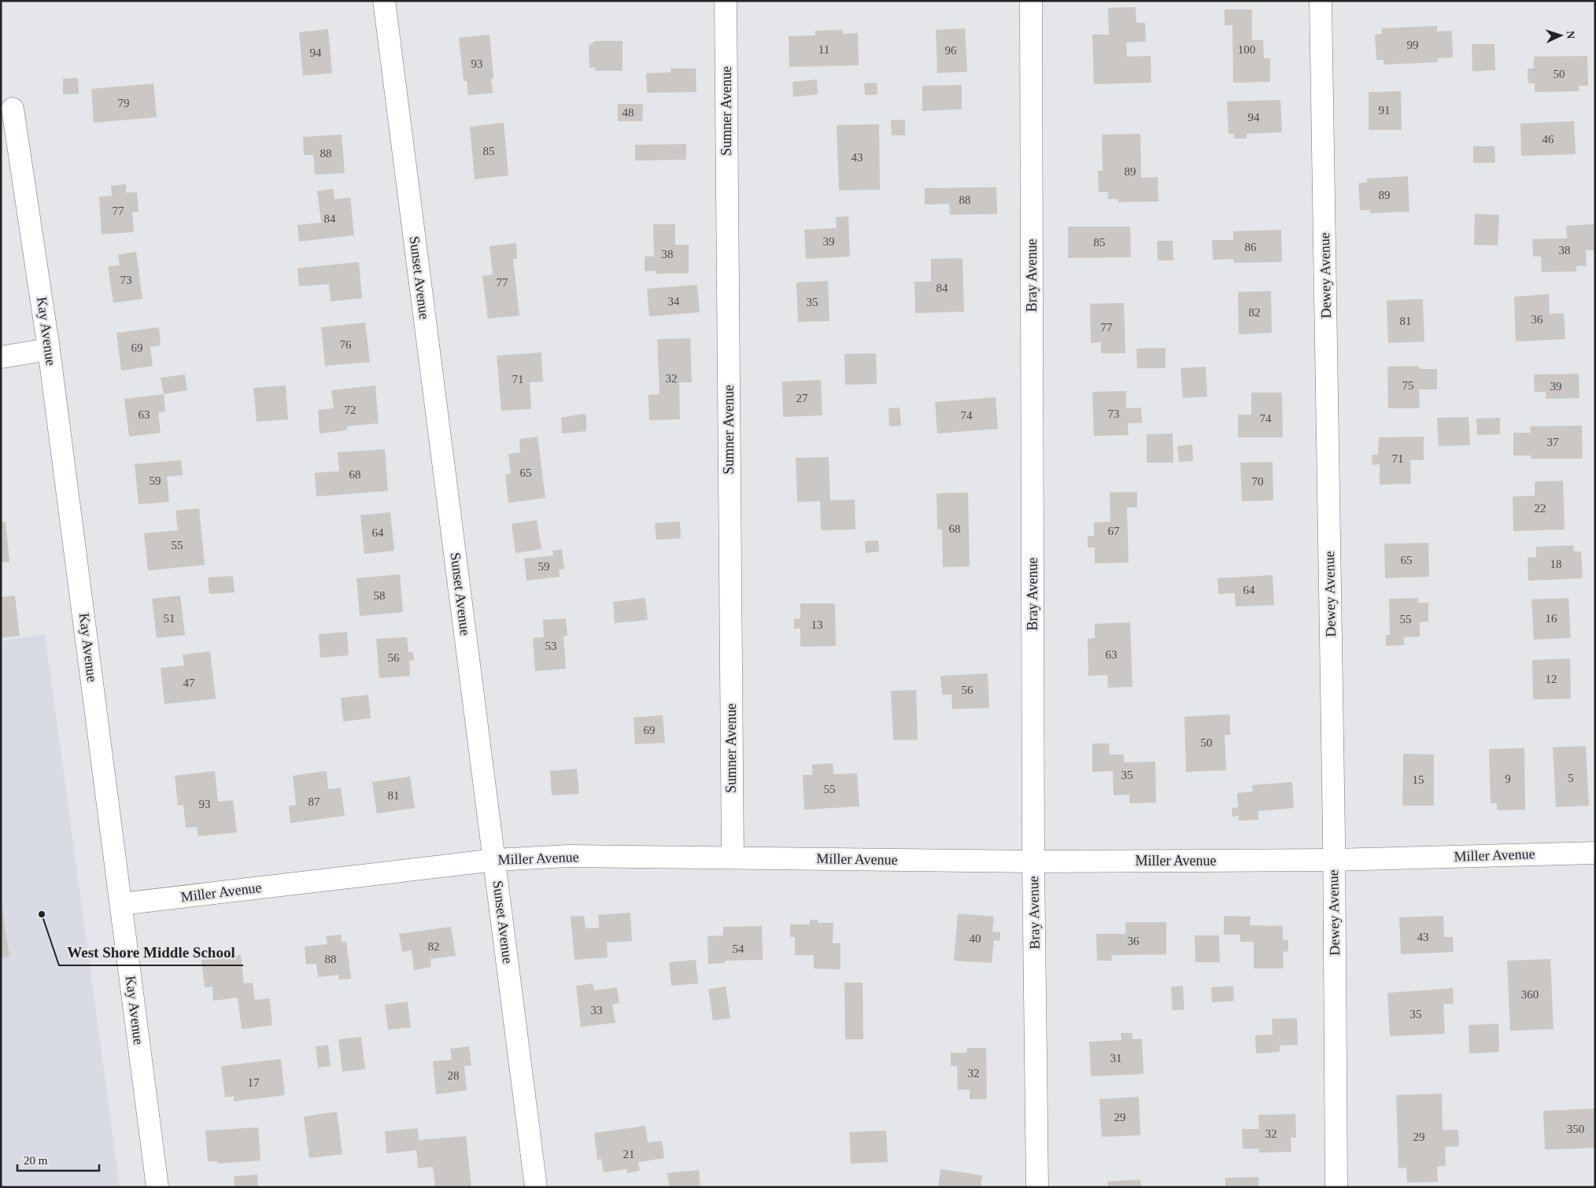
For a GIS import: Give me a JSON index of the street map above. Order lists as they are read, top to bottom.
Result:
{
  "streets": {
    "street": [
      "Sumner Avenue",
      "Bray Avenue",
      "Dewey Avenue",
      "Sunset Avenue",
      "Kay Avenue",
      "Miller Avenue"
    ]
  },
  "crossings": [
    ["Sumner Avenue", "Miller Avenue"],
    ["Bray Avenue", "Miller Avenue"],
    ["Dewey Avenue", "Miller Avenue"],
    ["Sunset Avenue", "Miller Avenue"],
    ["Kay Avenue", "Miller Avenue"]
  ],
  "places": ["West Shore Middle School"],
  "house_numbers": [
    "99",
    "11",
    "100",
    "96",
    "94",
    "93",
    "50",
    "79",
    "91",
    "48",
    "94",
    "46",
    "85",
    "88",
    "43",
    "89",
    "89",
    "88",
    "77",
    "84",
    "39",
    "85",
    "86",
    "38",
    "38",
    "73",
    "77",
    "84",
    "34",
    "35",
    "82",
    "36",
    "81",
    "77",
    "76",
    "69",
    "32",
    "71",
    "75",
    "39",
    "27",
    "72",
    "73",
    "63",
    "74",
    "74",
    "37",
    "71",
    "65",
    "68",
    "59",
    "70",
    "22",
    "68",
    "67",
    "64",
    "55",
    "65",
    "18",
    "59",
    "64",
    "58",
    "51",
    "16",
    "55",
    "13",
    "53",
    "63",
    "56",
    "12",
    "47",
    "56",
    "69",
    "50",
    "35",
    "5",
    "9",
    "15",
    "55",
    "81",
    "87",
    "93",
    "43",
    "40",
    "36",
    "82",
    "54",
    "88",
    "360",
    "33",
    "35",
    "31",
    "32",
    "28",
    "17",
    "29",
    "350",
    "32",
    "29",
    "21"
  ],
  "scale_bar": "20 m",
  "north": "right"
}
